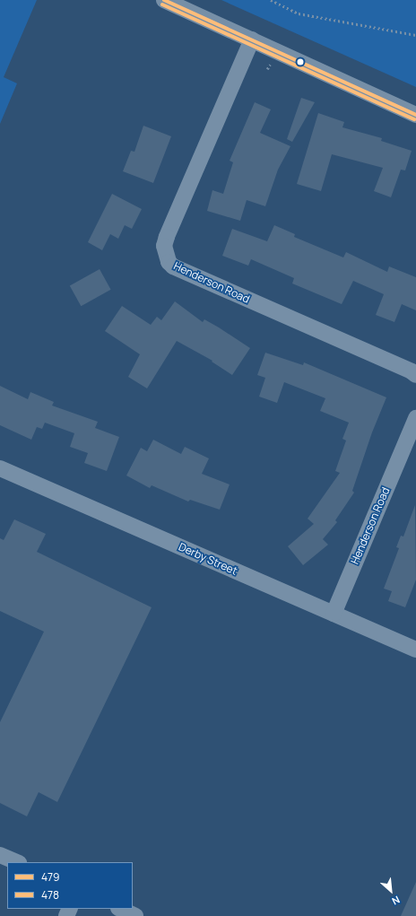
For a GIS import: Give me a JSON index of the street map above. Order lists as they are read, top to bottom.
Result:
{
  "streets": {
    "street": ["Henderson Road", "Derby Street"]
  },
  "crossings": [
    ["Henderson Road", "Derby Street"]
  ],
  "lines": ["transit line 479", "transit line 478"],
  "legend": ["479", "478"],
  "north": "bottom right"
}
